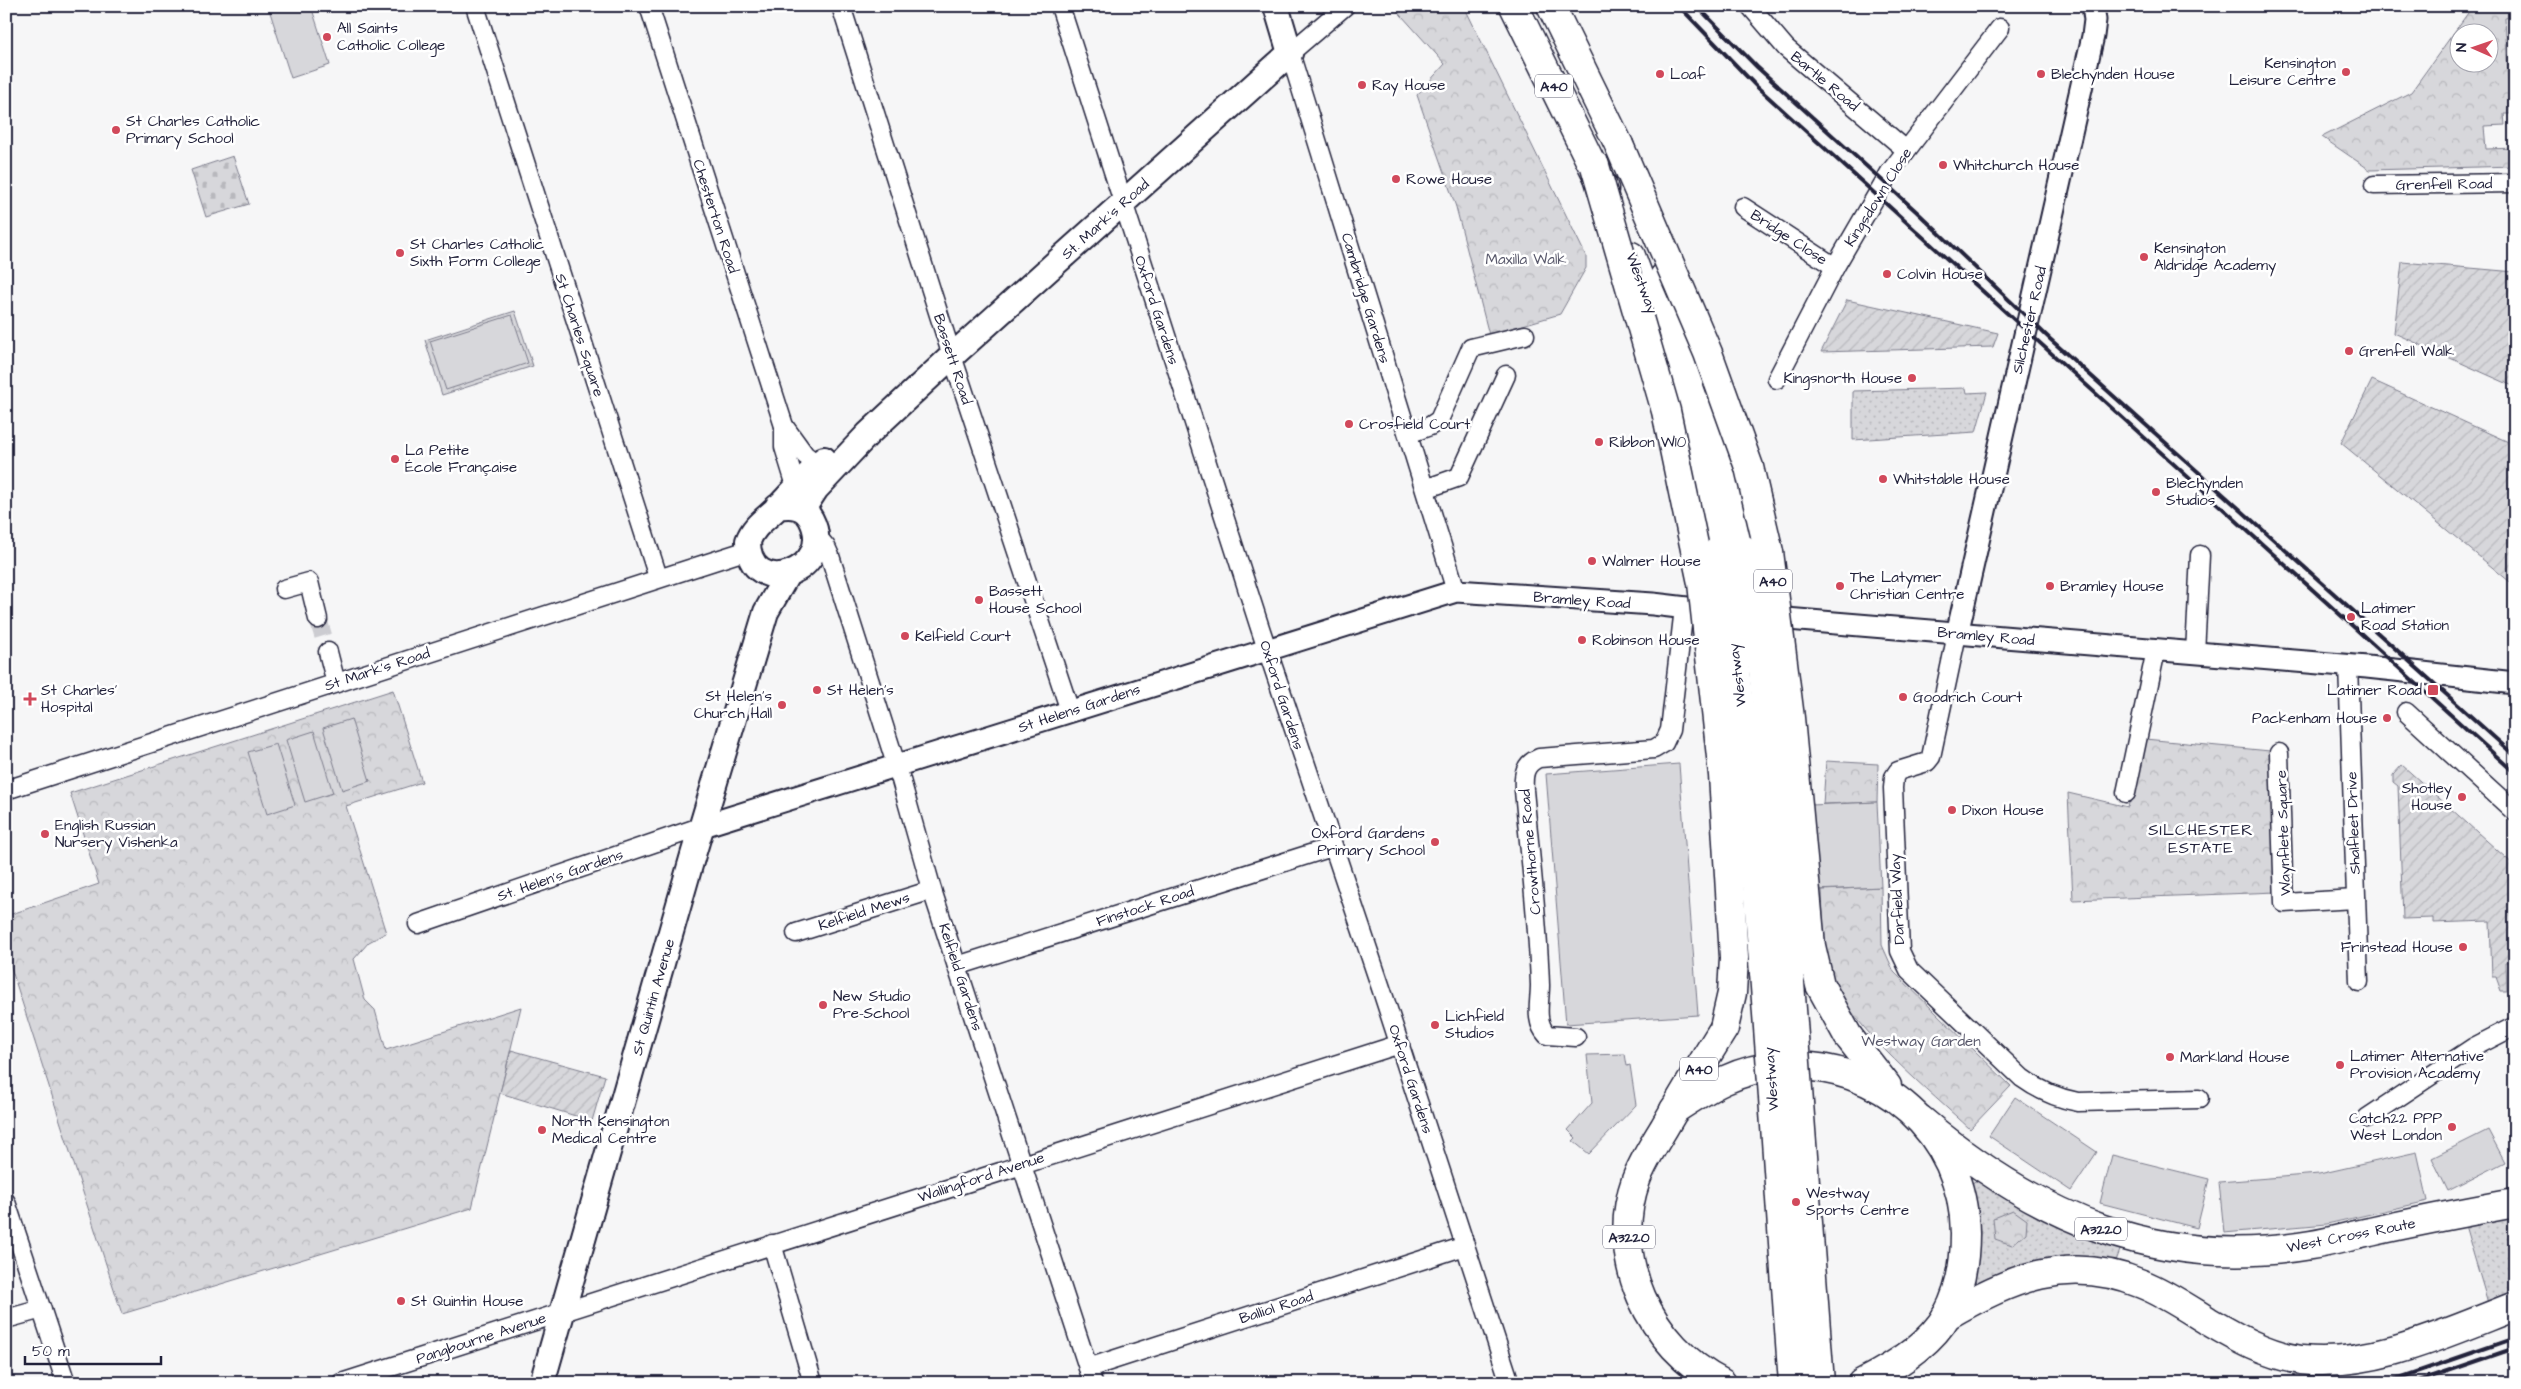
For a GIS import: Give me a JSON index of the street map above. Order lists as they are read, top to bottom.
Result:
{
  "streets": {
    "highway": [
      "A40",
      "Westway",
      "A3220",
      "West Cross Route"
    ],
    "main road": ["St. Mark's Road", "Cambridge Gardens", "St Quintin Avenue"],
    "street": [
      "Bartle Road",
      "Grenfell Road",
      "Kingsdown Close",
      "Chesterton Road",
      "Bridge Close",
      "Oxford Gardens",
      "Silchester Road",
      "St Charles Square",
      "Bassett Road",
      "Bramley Road",
      "St Mark's Road",
      "St Helens Gardens",
      "Shalfleet Drive",
      "Waynflete Square",
      "Crowthorne Road",
      "St. Helen's Gardens",
      "Darfield Way",
      "Finstock Road",
      "Kelfield Mews",
      "Kelfield Gardens",
      "Wallingford Avenue",
      "Balliol Road",
      "Pangbourne Avenue"
    ]
  },
  "crossings": [
    ["Bartle Road", "Kingsdown Close"],
    ["A40", "Westway"],
    ["A40", "A3220"],
    ["Kingsdown Close", "Bridge Close"],
    ["Chesterton Road", "St. Mark's Road"],
    ["St. Mark's Road", "Cambridge Gardens"],
    ["St. Mark's Road", "Oxford Gardens"],
    ["St. Mark's Road", "Bassett Road"],
    ["St. Mark's Road", "St Mark's Road"],
    ["St. Mark's Road", "Kelfield Gardens"],
    ["St. Mark's Road", "St Quintin Avenue"],
    ["Cambridge Gardens", "Bramley Road"],
    ["Cambridge Gardens", "St Helens Gardens"],
    ["Oxford Gardens", "St Helens Gardens"],
    ["Oxford Gardens", "Finstock Road"],
    ["Oxford Gardens", "Wallingford Avenue"],
    ["Oxford Gardens", "Balliol Road"],
    ["Silchester Road", "Bramley Road"],
    ["Silchester Road", "Darfield Way"],
    ["St Charles Square", "St Mark's Road"],
    ["Bassett Road", "St Helens Gardens"],
    ["Bramley Road", "St Helens Gardens"],
    ["Bramley Road", "Shalfleet Drive"],
    ["Bramley Road", "Crowthorne Road"],
    ["Bramley Road", "Darfield Way"],
    ["St Mark's Road", "Kelfield Gardens"],
    ["St Mark's Road", "St Quintin Avenue"],
    ["St Helens Gardens", "St. Helen's Gardens"],
    ["St Helens Gardens", "Kelfield Gardens"],
    ["St Helens Gardens", "St Quintin Avenue"],
    ["Shalfleet Drive", "Waynflete Square"],
    ["St. Helen's Gardens", "St Quintin Avenue"],
    ["Finstock Road", "Kelfield Gardens"],
    ["Kelfield Mews", "Kelfield Gardens"],
    ["Kelfield Gardens", "St Quintin Avenue"],
    ["Kelfield Gardens", "Wallingford Avenue"],
    ["Kelfield Gardens", "Balliol Road"],
    ["St Quintin Avenue", "Wallingford Avenue"],
    ["St Quintin Avenue", "Pangbourne Avenue"],
    ["Wallingford Avenue", "Pangbourne Avenue"],
    ["A3220", "West Cross Route"]
  ],
  "districts": ["SILCHESTER ESTATE"],
  "parks": ["Maxilla Walk", "Westway Garden"],
  "places": {
    "other": [
      "All Saints Catholic College",
      "Kensington Leisure Centre",
      "Loaf",
      "Blechynden House",
      "Ray House",
      "St Charles Catholic Primary School",
      "Whitchurch House",
      "Rowe House",
      "St Charles Catholic Sixth Form College",
      "Kensington Aldridge Academy",
      "Colvin House",
      "Grenfell Walk",
      "Kingsnorth House",
      "Crosfield Court",
      "Ribbon W10",
      "La Petite École Française",
      "Whitstable House",
      "Blechynden Studios",
      "Walmer House",
      "The Latymer Christian Centre",
      "Bramley House",
      "Bassett House School",
      "Latimer Road Station",
      "Kelfield Court",
      "Robinson House",
      "St Helen's",
      "Goodrich Court",
      "St Helen's Church Hall",
      "Packenham House",
      "Shotley House",
      "Dixon House",
      "English Russian Nursery Vishenka",
      "Oxford Gardens Primary School",
      "Frinstead House",
      "New Studio Pre-School",
      "Lichfield Studios",
      "Markland House",
      "Latimer Alternative Provision Academy",
      "Catch22 PPP West London",
      "North Kensington Medical Centre",
      "Westway Sports Centre",
      "St Quintin House"
    ],
    "transit": ["Latimer Road"],
    "health": ["St Charles' Hospital"]
  },
  "scale_bar": "50 m",
  "north": "left"
}
